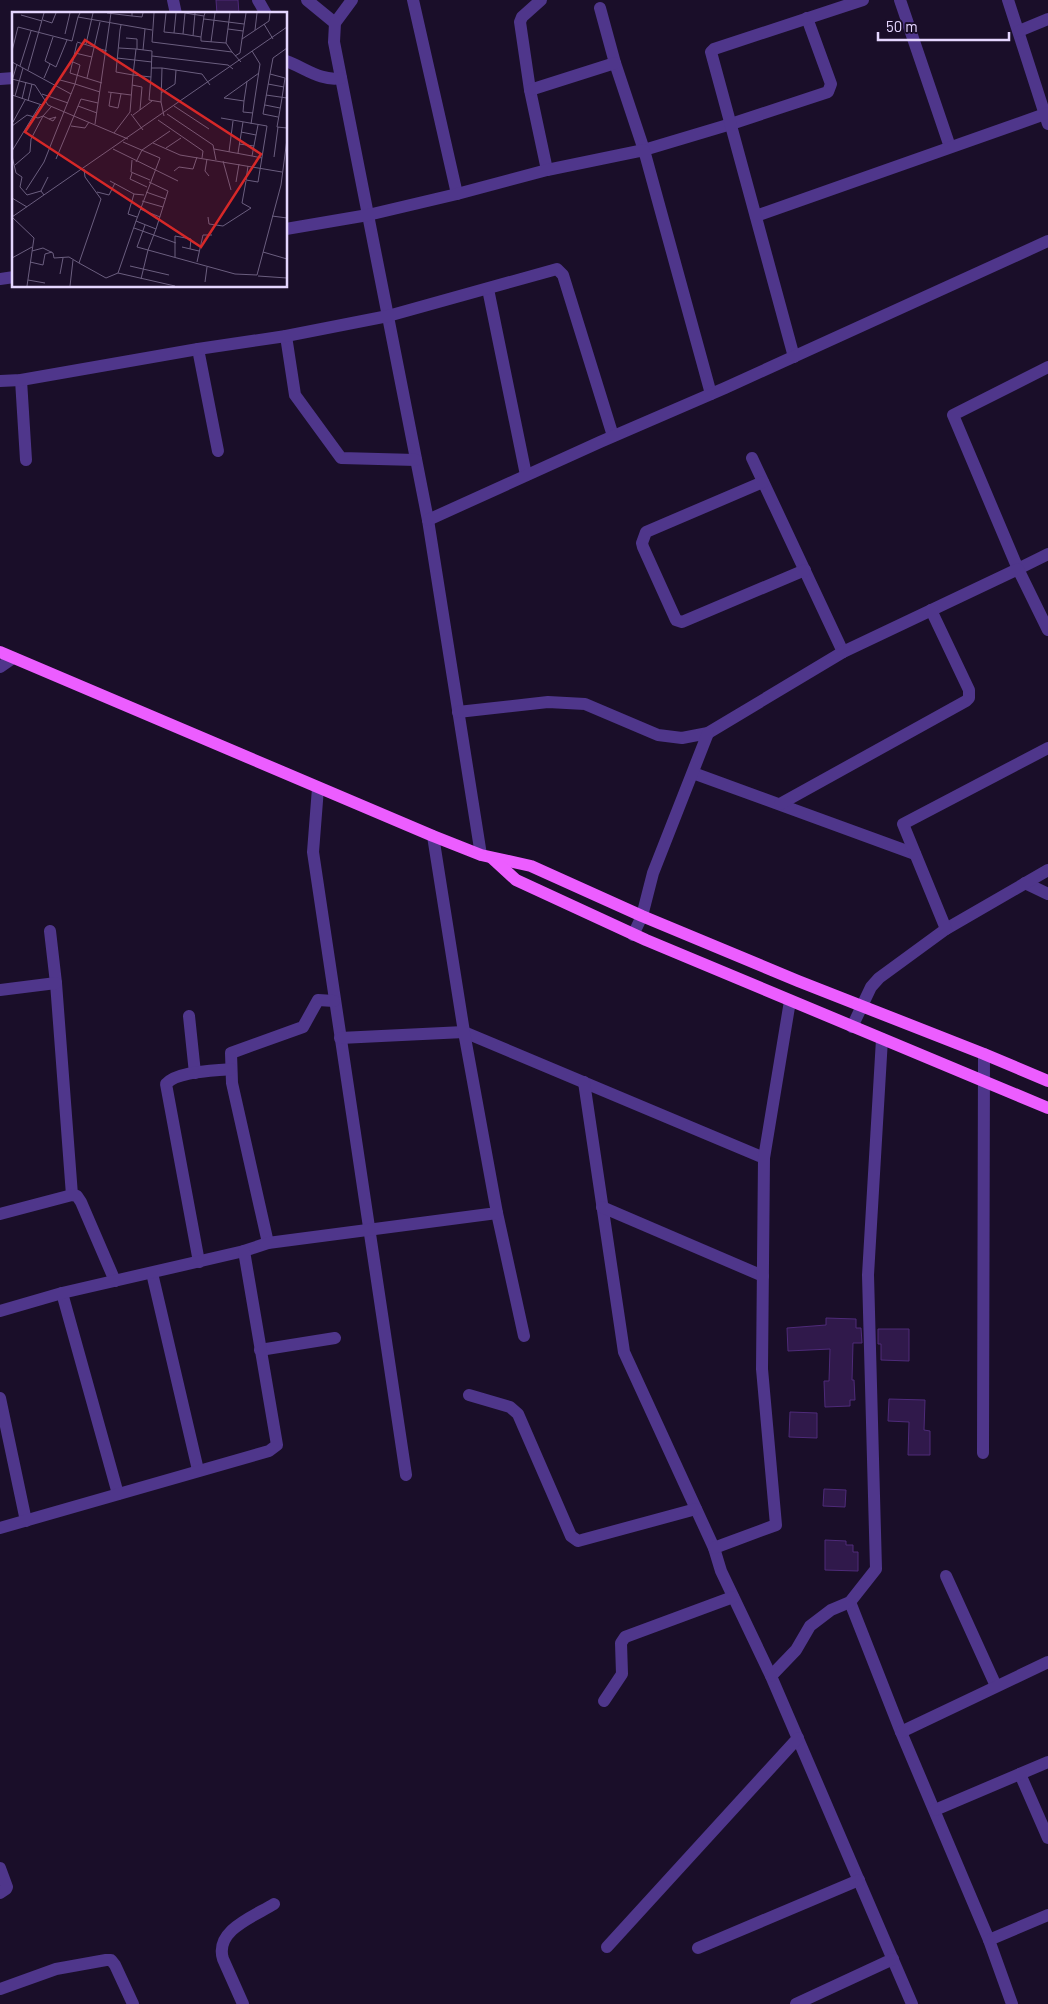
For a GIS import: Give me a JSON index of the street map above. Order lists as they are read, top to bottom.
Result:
{
  "scale_bar": "50 m"
}
